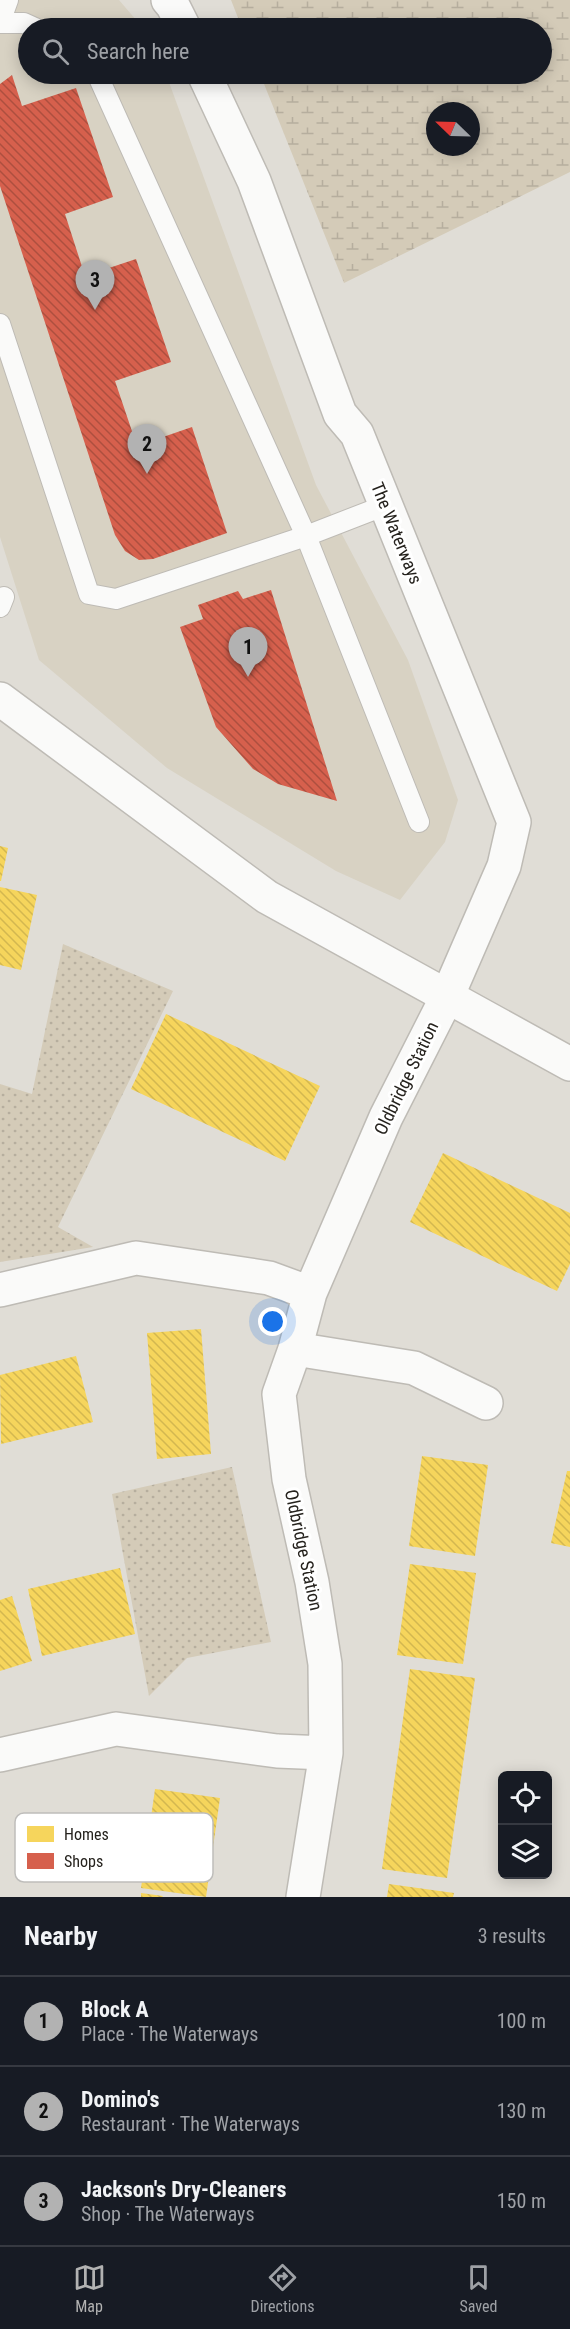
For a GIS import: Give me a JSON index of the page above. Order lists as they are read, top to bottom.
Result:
{
  "streets": {
    "street": ["The Waterways", "Oldbridge Station"]
  },
  "crossings": [
    ["The Waterways", "Oldbridge Station"]
  ],
  "legend": ["Homes", "Shops"],
  "north": "top left",
  "page": {
    "search": "Search here",
    "pins": ["3", "2", "1"],
    "heading": ["Nearby", "3 results"],
    "list": [
      {
        "mark": "1",
        "name": "Block A",
        "note": "Place · The Waterways",
        "value": "100 m"
      },
      {
        "mark": "2",
        "name": "Domino's",
        "note": "Restaurant · The Waterways",
        "value": "130 m"
      },
      {
        "mark": "3",
        "name": "Jackson's Dry-Cleaners",
        "note": "Shop · The Waterways",
        "value": "150 m"
      }
    ],
    "nav": ["Map", "Directions", "Saved"]
  }
}
